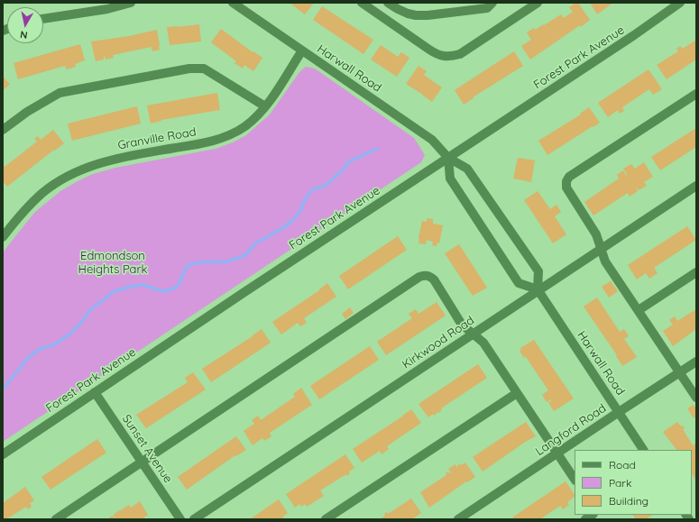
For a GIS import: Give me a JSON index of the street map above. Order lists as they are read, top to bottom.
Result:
{
  "streets": {
    "street": [
      "Forest Park Avenue",
      "Harwall Road",
      "Granville Road",
      "Kirkwood Road",
      "Langford Road",
      "Sunset Avenue"
    ]
  },
  "crossings": [
    ["Forest Park Avenue", "Harwall Road"],
    ["Forest Park Avenue", "Sunset Avenue"],
    ["Harwall Road", "Granville Road"],
    ["Harwall Road", "Kirkwood Road"],
    ["Harwall Road", "Langford Road"]
  ],
  "parks": ["Edmondson Heights Park"],
  "legend": ["Road", "Park", "Building"],
  "north": "bottom"
}
